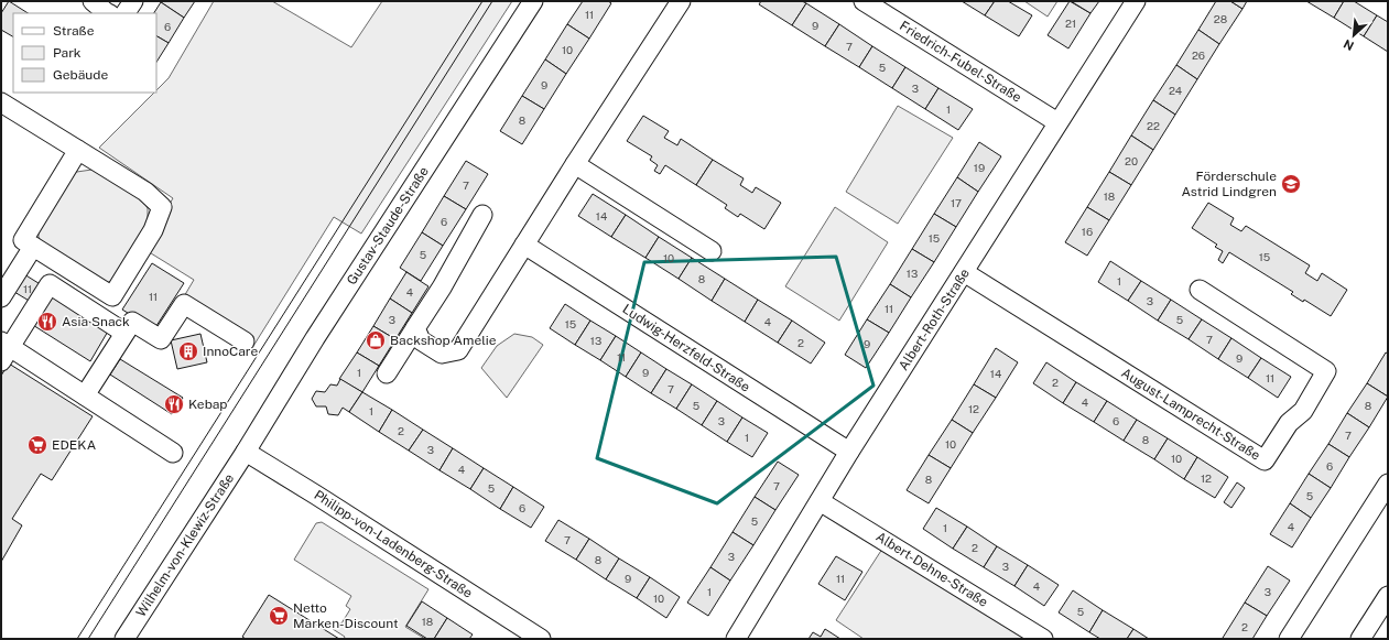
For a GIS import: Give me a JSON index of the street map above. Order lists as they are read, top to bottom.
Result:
{
  "streets": {
    "street": [
      "Friedrich-Fubel-Straße",
      "Gustav-Staude-Straße",
      "Albert-Roth-Straße",
      "Ludwig-Herzfeld-Straße",
      "August-Lamprecht-Straße",
      "Philipp-von-Ladenberg-Straße",
      "Wilhelm-von-Klewiz-Straße",
      "Albert-Dehne-Straße"
    ]
  },
  "crossings": [
    ["Friedrich-Fubel-Straße", "Albert-Roth-Straße"],
    ["Gustav-Staude-Straße", "Philipp-von-Ladenberg-Straße"],
    ["Gustav-Staude-Straße", "Wilhelm-von-Klewiz-Straße"],
    ["Albert-Roth-Straße", "Ludwig-Herzfeld-Straße"],
    ["Albert-Roth-Straße", "August-Lamprecht-Straße"],
    ["Albert-Roth-Straße", "Albert-Dehne-Straße"],
    ["Philipp-von-Ladenberg-Straße", "Wilhelm-von-Klewiz-Straße"]
  ],
  "places": {
    "school or university": ["Förderschule Astrid Lindgren"],
    "restaurant": ["Asia Snack", "Kebap"],
    "shop": ["Backshop Amelie"],
    "building": ["InnoCare"],
    "supermarket": ["EDEKA", "Netto Marken-Discount"]
  },
  "house_numbers": [
    "11",
    "28",
    "21",
    "9",
    "6",
    "7",
    "10",
    "26",
    "5",
    "9",
    "3",
    "24",
    "1",
    "8",
    "22",
    "20",
    "19",
    "7",
    "18",
    "17",
    "14",
    "6",
    "16",
    "15",
    "5",
    "15",
    "10",
    "13",
    "8",
    "1",
    "11",
    "4",
    "11",
    "3",
    "11",
    "3",
    "5",
    "4",
    "15",
    "7",
    "13",
    "2",
    "9",
    "11",
    "9",
    "1",
    "9",
    "14",
    "11",
    "2",
    "7",
    "4",
    "5",
    "8",
    "12",
    "1",
    "3",
    "6",
    "2",
    "7",
    "1",
    "8",
    "10",
    "3",
    "10",
    "6",
    "4",
    "12",
    "8",
    "7",
    "5",
    "5",
    "6",
    "5",
    "4",
    "1",
    "7",
    "2",
    "3",
    "8",
    "3",
    "9",
    "11",
    "4",
    "1",
    "3",
    "10",
    "5",
    "18",
    "2"
  ],
  "legend": ["Straße", "Park", "Gebäude"],
  "north": "bottom left"
}
